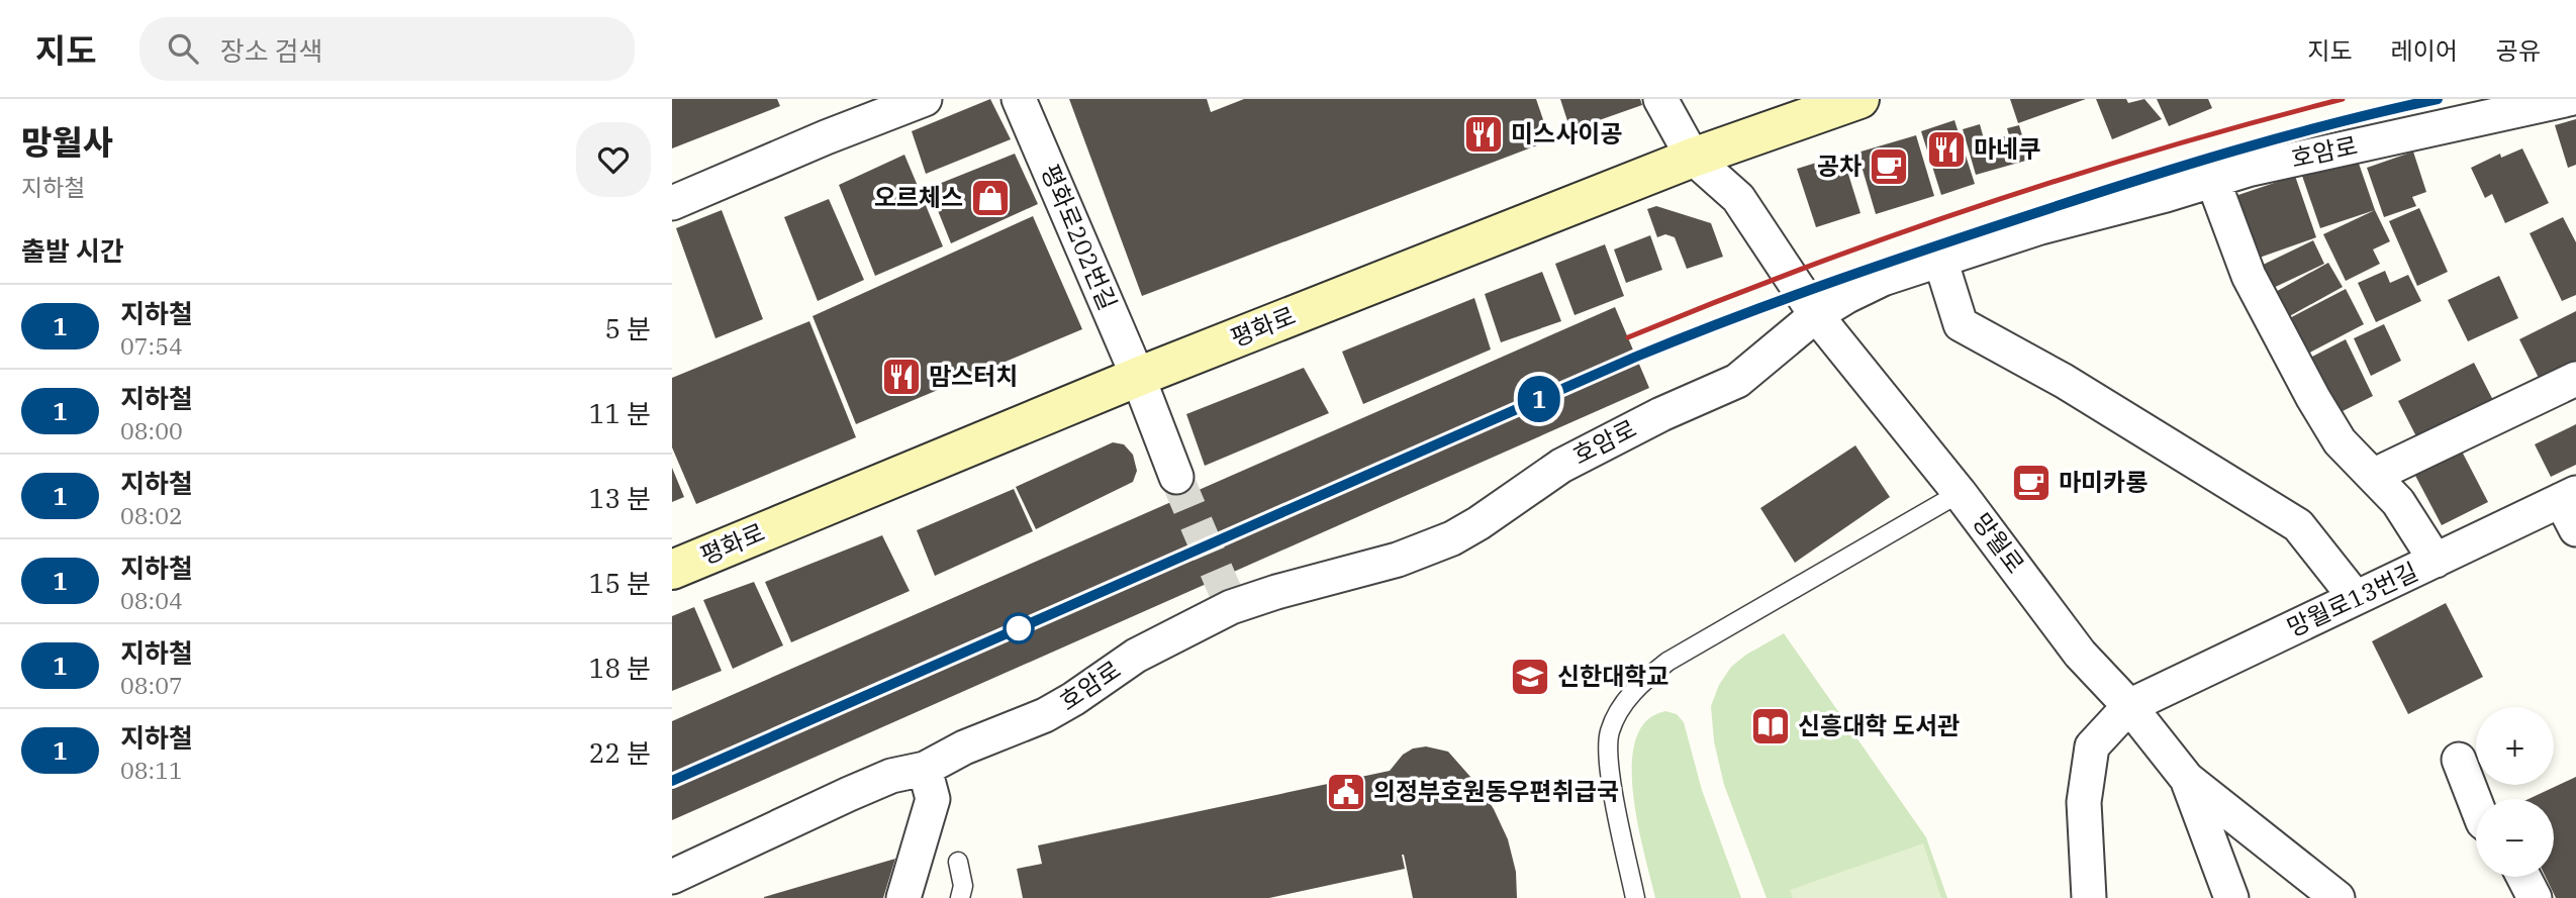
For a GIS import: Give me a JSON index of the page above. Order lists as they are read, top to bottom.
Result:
{
  "streets": {
    "main road": ["평화로"],
    "street": [
      "호암로",
      "평화로202번길",
      "망월로",
      "망월로13번길"
    ]
  },
  "crossings": [
    ["호암로", "망월로"],
    ["평화로202번길", "평화로"],
    ["평화로", "망월로"],
    ["망월로", "망월로13번길"]
  ],
  "places": {
    "restaurant": ["미스사이공", "마네쿠", "맘스터치"],
    "cafe": ["공차", "마미카롱"],
    "shop": ["오르체스"],
    "school or university": ["신한대학교"],
    "library": ["신흥대학 도서관"],
    "public building": ["의정부호원동우편취급국"]
  },
  "lines": ["metro line 1"],
  "page": {
    "header": "지도",
    "search": "장소 검색",
    "nav": ["지도", "레이어", "공유"],
    "heading": [
      ["망월사", "지하철"],
      "출발 시간"
    ],
    "on_map": "1",
    "list": [
      {
        "mark": "1",
        "name": "지하철",
        "note": "07:54",
        "value": "5 분"
      },
      {
        "mark": "1",
        "name": "지하철",
        "note": "08:00",
        "value": "11 분"
      },
      {
        "mark": "1",
        "name": "지하철",
        "note": "08:02",
        "value": "13 분"
      },
      {
        "mark": "1",
        "name": "지하철",
        "note": "08:04",
        "value": "15 분"
      },
      {
        "mark": "1",
        "name": "지하철",
        "note": "08:07",
        "value": "18 분"
      },
      {
        "mark": "1",
        "name": "지하철",
        "note": "08:11",
        "value": "22 분"
      }
    ],
    "map_buttons": ["+", "−"]
  }
}
